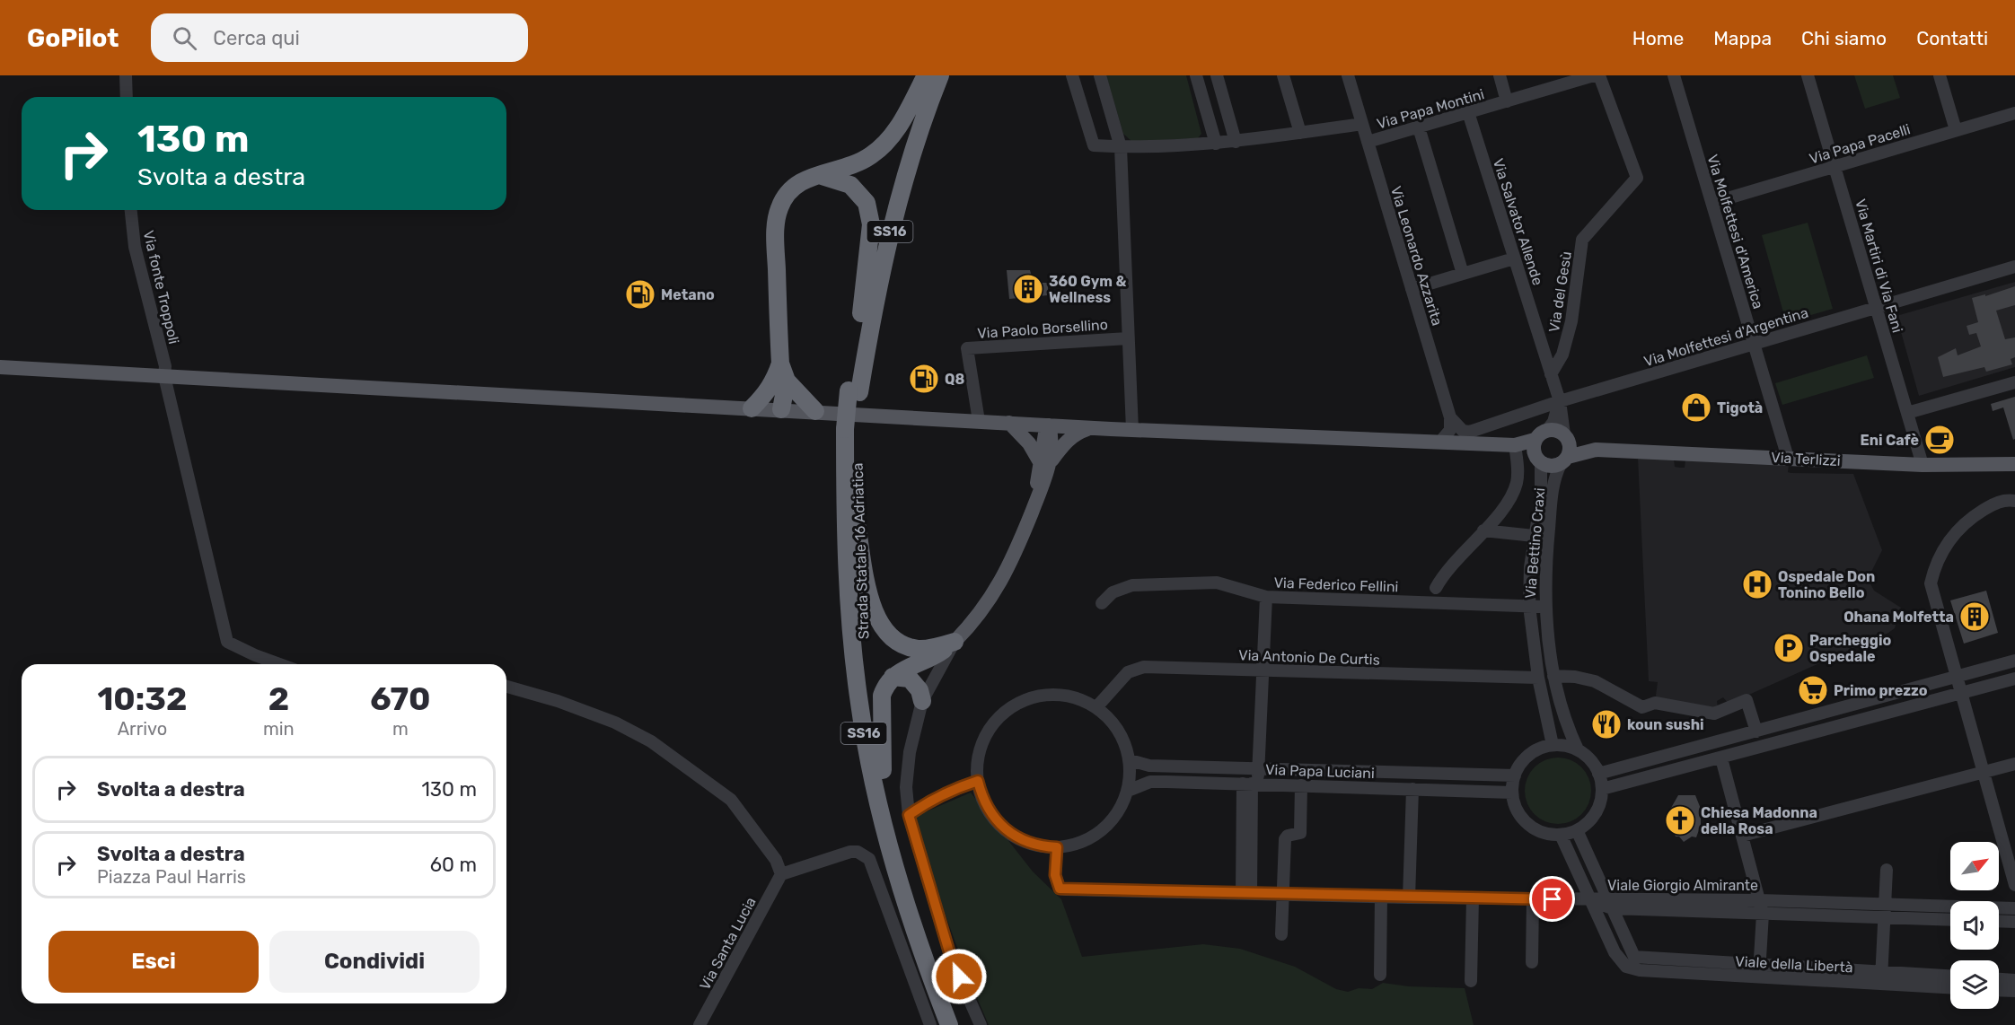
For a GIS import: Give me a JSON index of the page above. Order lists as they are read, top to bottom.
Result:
{
  "streets": {
    "highway": ["SS16", "Strada Statale 16 Adriatica"],
    "main road": ["Via Terlizzi"],
    "street": [
      "Via Papa Montini",
      "Via Papa Pacelli",
      "Via Salvator Allende",
      "Via Molfettesi d'America",
      "Via Leonardo Azzarita",
      "Via Martiri di Via Fani",
      "Via fonte Troppoli",
      "Via del Gesù",
      "Via Paolo Borsellino",
      "Via Molfettesi d'Argentina",
      "Via Bettino Craxi",
      "Via Federico Fellini",
      "Via Antonio De Curtis",
      "Via Papa Luciani",
      "Viale Giorgio Almirante",
      "Via Santa Lucia",
      "Viale della Libertà"
    ]
  },
  "crossings": [
    ["Via Papa Montini", "Via Salvator Allende"],
    ["Via Papa Montini", "Via Leonardo Azzarita"],
    ["Via Papa Pacelli", "Via Molfettesi d'America"],
    ["Via Papa Pacelli", "Via Martiri di Via Fani"],
    ["Via Salvator Allende", "Via del Gesù"],
    ["Via Salvator Allende", "Via Molfettesi d'Argentina"],
    ["Via Salvator Allende", "Via Terlizzi"],
    ["Via Molfettesi d'America", "Via Molfettesi d'Argentina"],
    ["Via Molfettesi d'America", "Via Terlizzi"],
    ["Via Martiri di Via Fani", "Via Molfettesi d'Argentina"],
    ["Via Martiri di Via Fani", "Via Terlizzi"],
    ["Via Terlizzi", "Via Bettino Craxi"],
    ["Via Bettino Craxi", "Via Federico Fellini"],
    ["Via Bettino Craxi", "Via Antonio De Curtis"],
    ["Via Bettino Craxi", "Via Papa Luciani"],
    ["Via Antonio De Curtis", "Via Papa Luciani"],
    ["Via Antonio De Curtis", "Viale Giorgio Almirante"],
    ["Via Papa Luciani", "Viale Giorgio Almirante"]
  ],
  "places": {
    "building": ["360 Gym & Wellness", "Ohana Molfetta"],
    "fuel station": ["Metano", "Q8"],
    "shop": ["Tigotà"],
    "cafe": ["Eni Cafè"],
    "hospital": ["Ospedale Don Tonino Bello"],
    "parking": ["Parcheggio Ospedale"],
    "supermarket": ["Primo prezzo"],
    "restaurant": ["koun sushi"],
    "church": ["Chiesa Madonna della Rosa"]
  },
  "north": "top right",
  "page": {
    "header": "GoPilot",
    "search": "Cerca qui",
    "nav": [
      "Home",
      "Mappa",
      "Chi siamo",
      "Contatti"
    ],
    "turn": ["130 m", "Svolta a destra"],
    "eta": [
      "10:32",
      "Arrivo",
      "2",
      "min",
      "670",
      "m"
    ],
    "list": [
      {
        "name": "Svolta a destra",
        "value": "130 m"
      },
      {
        "name": "Svolta a destra",
        "note": "Piazza Paul Harris",
        "value": "60 m"
      }
    ],
    "buttons": ["Esci", "Condividi"]
  }
}
